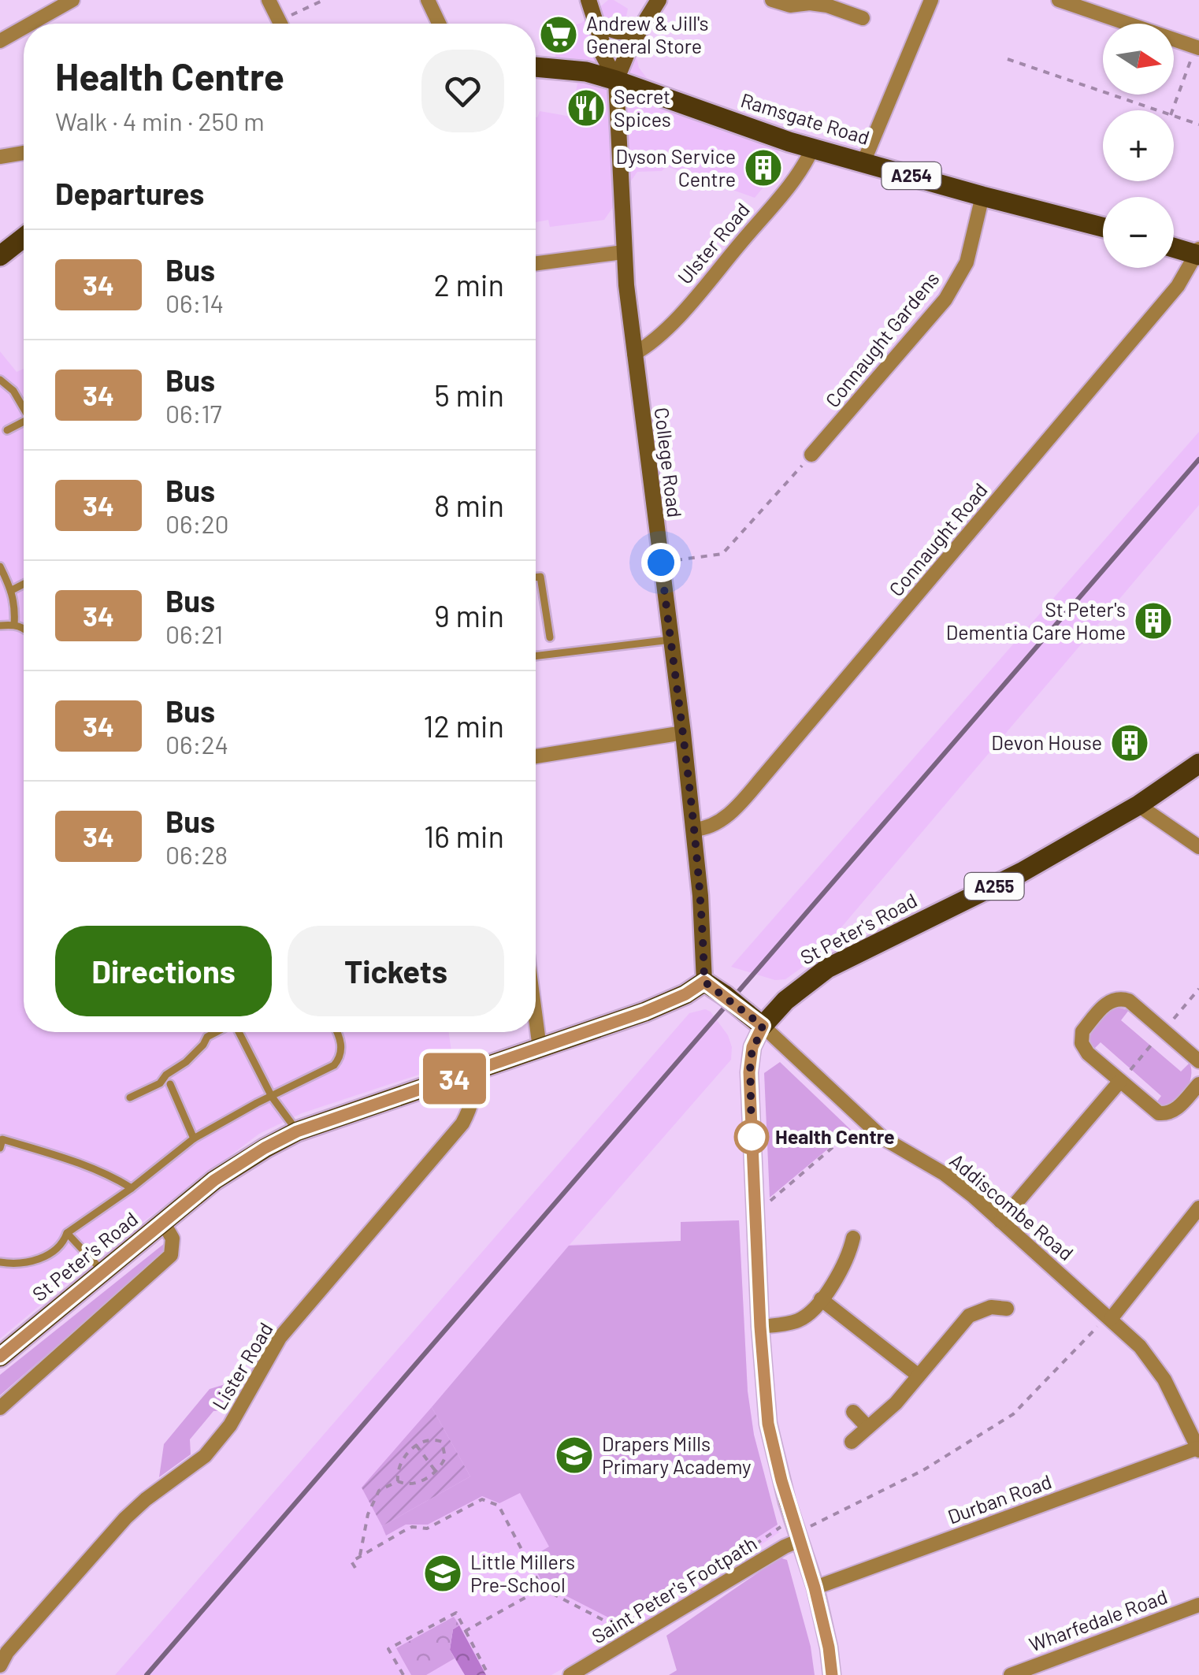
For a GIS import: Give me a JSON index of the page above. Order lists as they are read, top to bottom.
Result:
{
  "streets": {
    "main road": [
      "Ramsgate Road",
      "A254",
      "College Road",
      "A255",
      "St Peter's Road"
    ],
    "street": [
      "Ulster Road",
      "Connaught Gardens",
      "Connaught Road",
      "Addiscombe Road",
      "Lister Road",
      "Durban Road",
      "Saint Peter's Footpath",
      "Wharfedale Road"
    ]
  },
  "crossings": [
    ["Ramsgate Road", "Ulster Road"],
    ["Ramsgate Road", "Connaught Gardens"],
    ["Ramsgate Road", "College Road"],
    ["Ulster Road", "College Road"],
    ["College Road", "Connaught Road"],
    ["College Road", "St Peter's Road"],
    ["St Peter's Road", "Addiscombe Road"],
    ["St Peter's Road", "Lister Road"],
    ["Addiscombe Road", "Durban Road"]
  ],
  "places": {
    "supermarket": ["Andrew & Jill's General Store"],
    "restaurant": ["Secret Spices"],
    "building": ["Dyson Service Centre", "St Peter's Dementia Care Home", "Devon House"],
    "other": ["Health Centre"],
    "school or university": ["Drapers Mills Primary Academy", "Little Millers Pre-School"]
  },
  "lines": ["bus line 34"],
  "north": "right",
  "page": {
    "on_map": "34",
    "map_buttons": ["+", "−"],
    "heading": [
      ["Health Centre", "Walk · 4 min · 250 m"],
      "Departures"
    ],
    "list": [
      {
        "mark": "34",
        "name": "Bus",
        "note": "06:14",
        "value": "2 min"
      },
      {
        "mark": "34",
        "name": "Bus",
        "note": "06:17",
        "value": "5 min"
      },
      {
        "mark": "34",
        "name": "Bus",
        "note": "06:20",
        "value": "8 min"
      },
      {
        "mark": "34",
        "name": "Bus",
        "note": "06:21",
        "value": "9 min"
      },
      {
        "mark": "34",
        "name": "Bus",
        "note": "06:24",
        "value": "12 min"
      },
      {
        "mark": "34",
        "name": "Bus",
        "note": "06:28",
        "value": "16 min"
      }
    ],
    "buttons": ["Directions", "Tickets"]
  }
}
